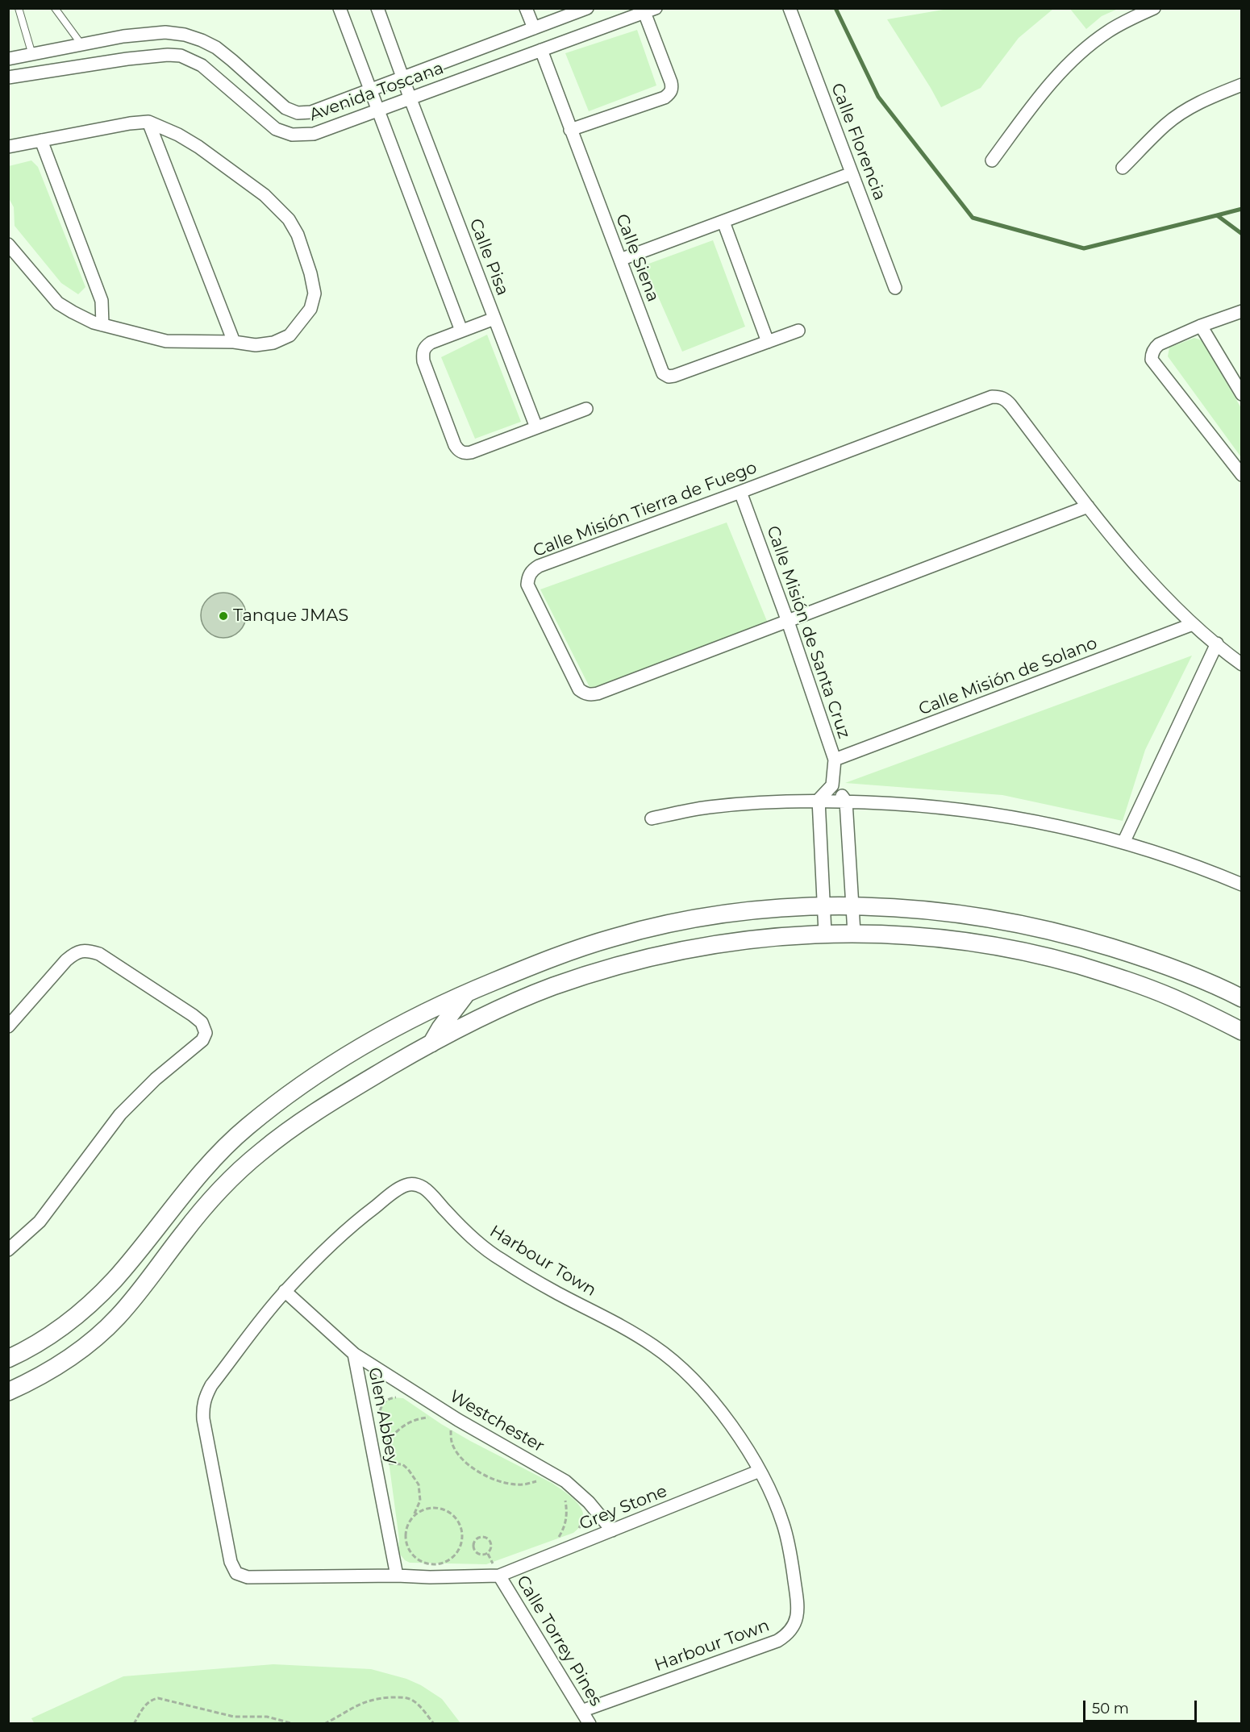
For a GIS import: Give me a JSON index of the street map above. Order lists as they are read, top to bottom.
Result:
{
  "streets": {
    "street": [
      "Avenida Toscana",
      "Calle Florencia",
      "Calle Pisa",
      "Calle Siena",
      "Calle Misión Tierra de Fuego",
      "Calle Misión de Santa Cruz",
      "Calle Misión de Solano",
      "Harbour Town",
      "Glen Abbey",
      "Westchester",
      "Grey Stone",
      "Calle Torrey Pines"
    ]
  },
  "crossings": [
    ["Avenida Toscana", "Calle Pisa"],
    ["Avenida Toscana", "Calle Siena"],
    ["Calle Misión Tierra de Fuego", "Calle Misión de Santa Cruz"],
    ["Calle Misión Tierra de Fuego", "Calle Misión de Solano"],
    ["Calle Misión de Santa Cruz", "Calle Misión de Solano"],
    ["Harbour Town", "Glen Abbey"],
    ["Harbour Town", "Grey Stone"],
    ["Harbour Town", "Calle Torrey Pines"],
    ["Glen Abbey", "Westchester"],
    ["Westchester", "Grey Stone"],
    ["Grey Stone", "Calle Torrey Pines"]
  ],
  "places": ["Tanque JMAS"],
  "scale_bar": "50 m"
}
